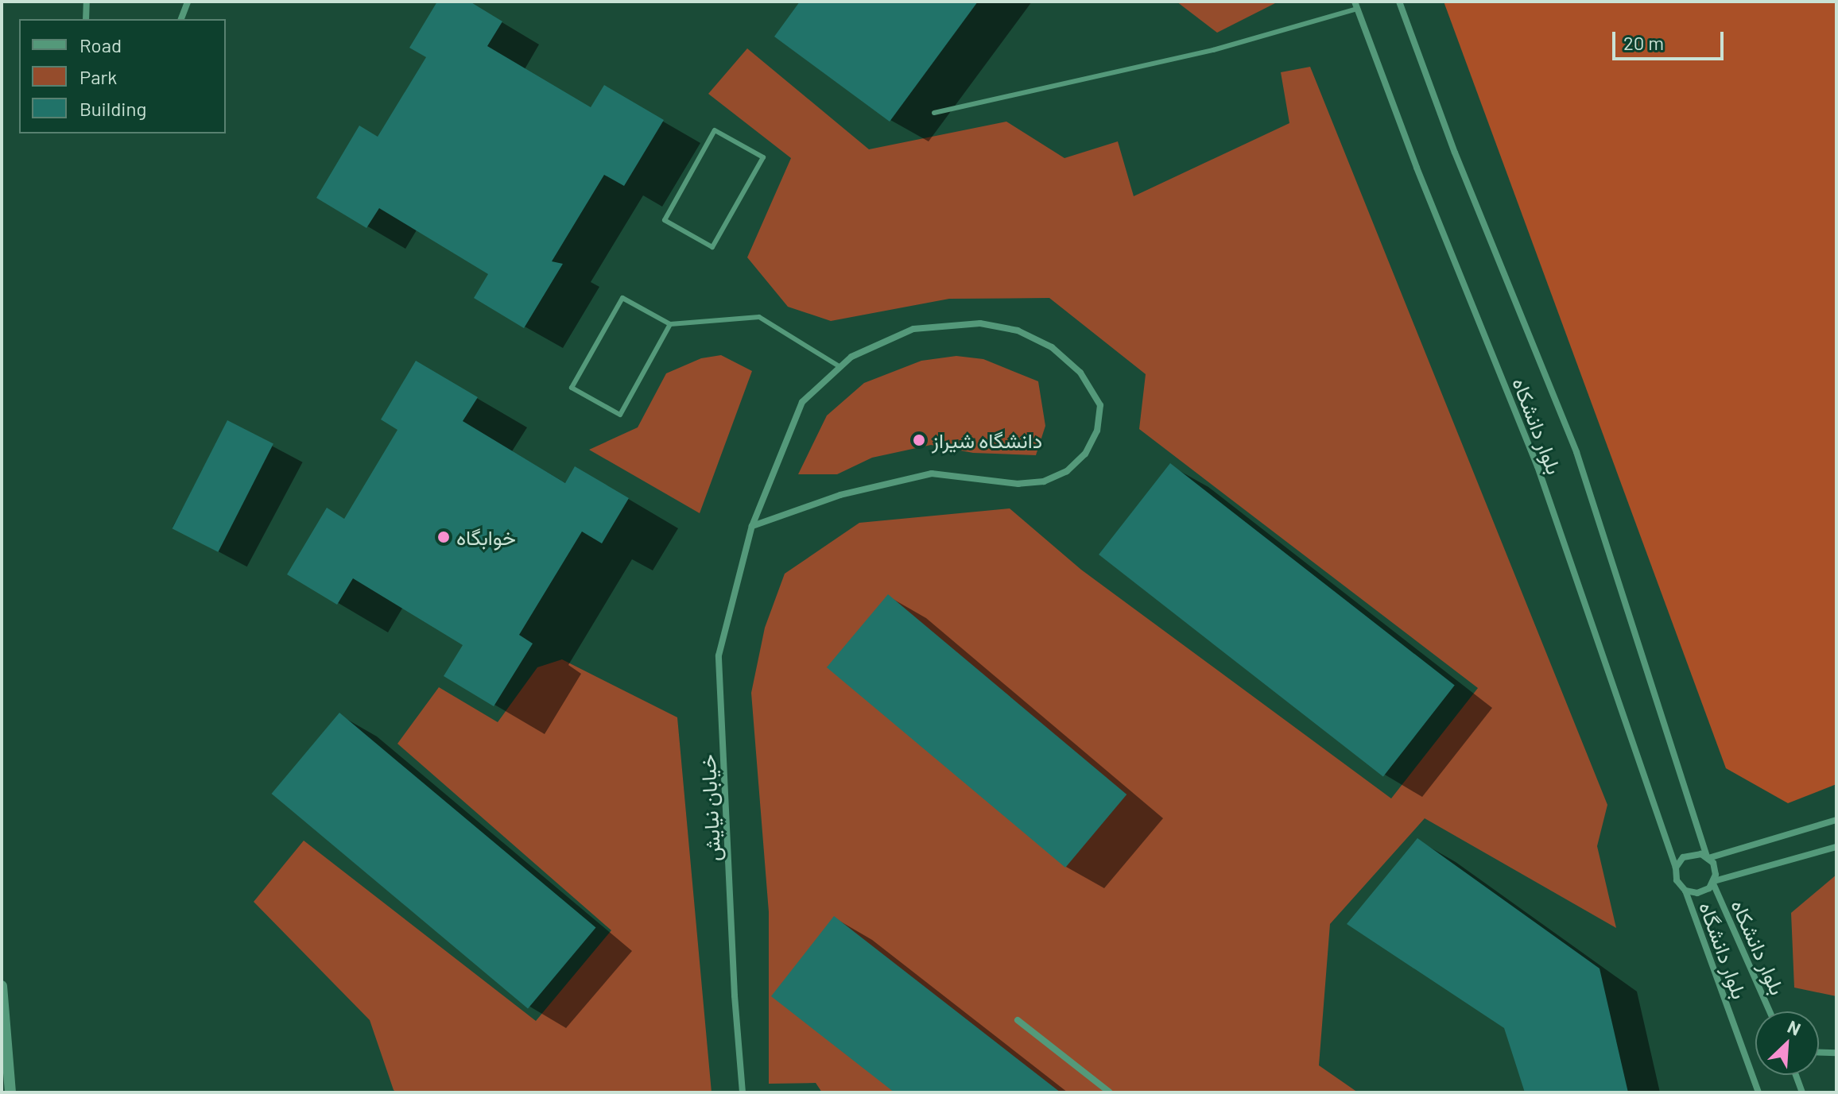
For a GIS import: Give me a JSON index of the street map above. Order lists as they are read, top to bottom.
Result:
{
  "streets": {
    "street": ["بلوار دانشکاه", "خیابان نیایش", "بلوار دانشگاه"]
  },
  "crossings": [
    ["بلوار دانشکاه", "بلوار دانشگاه"]
  ],
  "places": ["دانشگاه شیراز", "خوابگاه"],
  "legend": ["Road", "Park", "Building"],
  "scale_bar": "20 m",
  "north": "top right"
}
